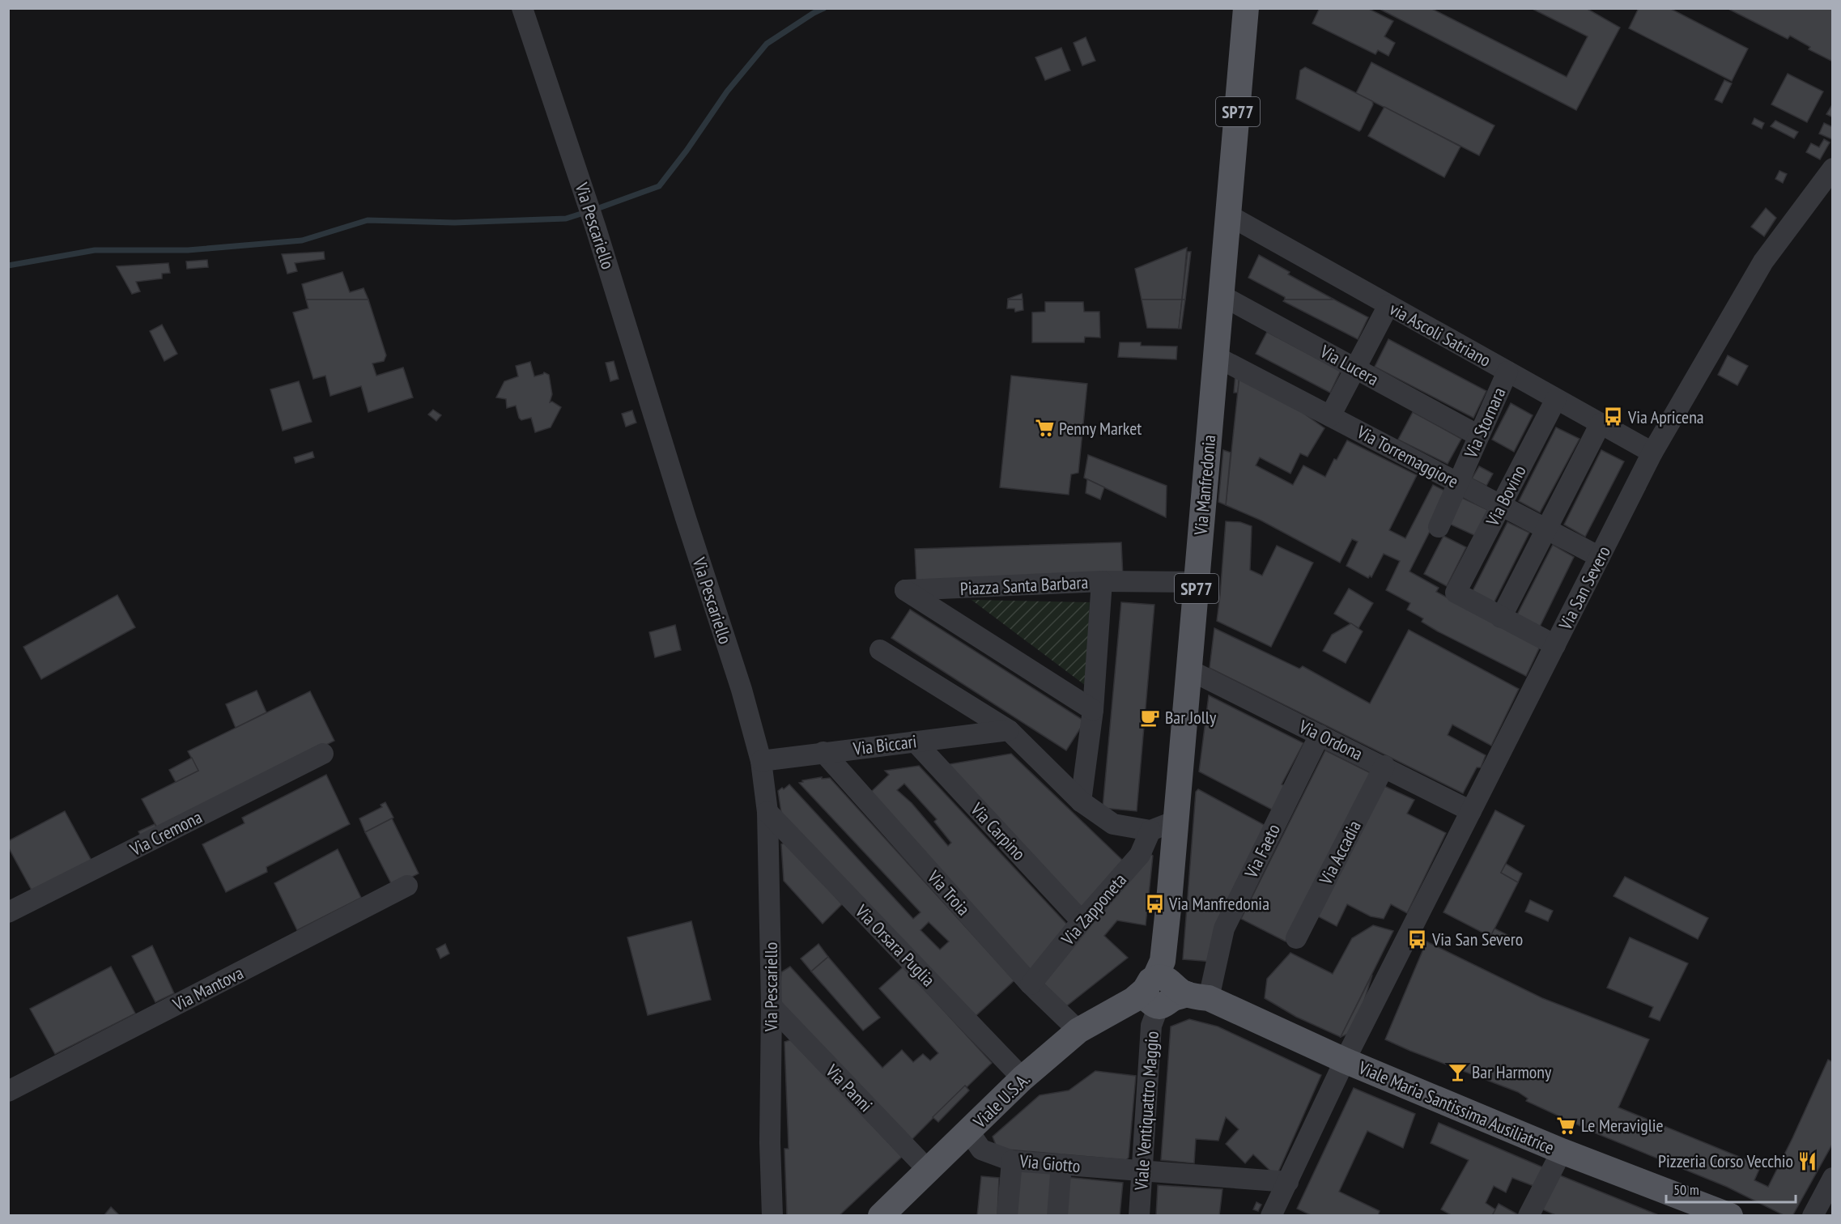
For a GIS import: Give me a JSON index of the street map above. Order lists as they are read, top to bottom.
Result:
{
  "streets": {
    "main road": [
      "SP77",
      "Via Manfredonia",
      "Viale U.S.A.",
      "Viale Maria Santissima Ausiliatrice"
    ],
    "street": [
      "Via Pescariello",
      "via Ascoli Satriano",
      "Via Lucera",
      "Via Stornara",
      "Via Torremaggiore",
      "Via Bovino",
      "Piazza Santa Barbara",
      "Via San Severo",
      "Via Ordona",
      "Via Biccari",
      "Via Carpino",
      "Via Cremona",
      "Via Faeto",
      "Via Accadia",
      "Via Troia",
      "Via Zapponeta",
      "Via Orsara Puglia",
      "Via Mantova",
      "Via Panni",
      "Viale Ventiquattro Maggio",
      "Via Giotto"
    ]
  },
  "crossings": [
    ["Via Pescariello", "Via Biccari"],
    ["Via Pescariello", "Via Orsara Puglia"],
    ["Via Pescariello", "Via Panni"],
    ["via Ascoli Satriano", "Via Stornara"],
    ["via Ascoli Satriano", "Via Manfredonia"],
    ["via Ascoli Satriano", "Via Bovino"],
    ["via Ascoli Satriano", "Via San Severo"],
    ["Via Lucera", "Via Stornara"],
    ["Via Lucera", "Via Manfredonia"],
    ["Via Stornara", "Via Torremaggiore"],
    ["Via Torremaggiore", "Via Manfredonia"],
    ["Via Torremaggiore", "Via Bovino"],
    ["Via Torremaggiore", "Via San Severo"],
    ["Via Manfredonia", "Via Ordona"],
    ["Via Manfredonia", "Via Faeto"],
    ["Via Manfredonia", "Viale U.S.A."],
    ["Via Manfredonia", "Viale Maria Santissima Ausiliatrice"],
    ["Via Manfredonia", "Viale Ventiquattro Maggio"],
    ["Via San Severo", "Via Ordona"],
    ["Via San Severo", "Viale Maria Santissima Ausiliatrice"],
    ["Via San Severo", "Via Giotto"],
    ["Via Ordona", "Via Faeto"],
    ["Via Ordona", "Via Accadia"],
    ["Via Biccari", "Via Carpino"],
    ["Via Biccari", "Via Troia"],
    ["Via Carpino", "Via Zapponeta"],
    ["Via Faeto", "Viale U.S.A."],
    ["Via Faeto", "Viale Maria Santissima Ausiliatrice"],
    ["Via Faeto", "Viale Ventiquattro Maggio"],
    ["Via Troia", "Via Zapponeta"],
    ["Via Troia", "Viale U.S.A."],
    ["Via Orsara Puglia", "Viale U.S.A."],
    ["Via Panni", "Viale U.S.A."],
    ["Viale U.S.A.", "Viale Maria Santissima Ausiliatrice"],
    ["Viale U.S.A.", "Viale Ventiquattro Maggio"],
    ["Viale U.S.A.", "Via Giotto"],
    ["Viale Maria Santissima Ausiliatrice", "Viale Ventiquattro Maggio"],
    ["Viale Ventiquattro Maggio", "Via Giotto"]
  ],
  "places": {
    "bus stop": ["Via Apricena", "Via Manfredonia", "Via San Severo"],
    "supermarket": ["Penny Market", "Le Meraviglie"],
    "cafe": ["Bar Jolly"],
    "bar": ["Bar Harmony"],
    "restaurant": ["Pizzeria Corso Vecchio"]
  },
  "scale_bar": "50 m"
}
